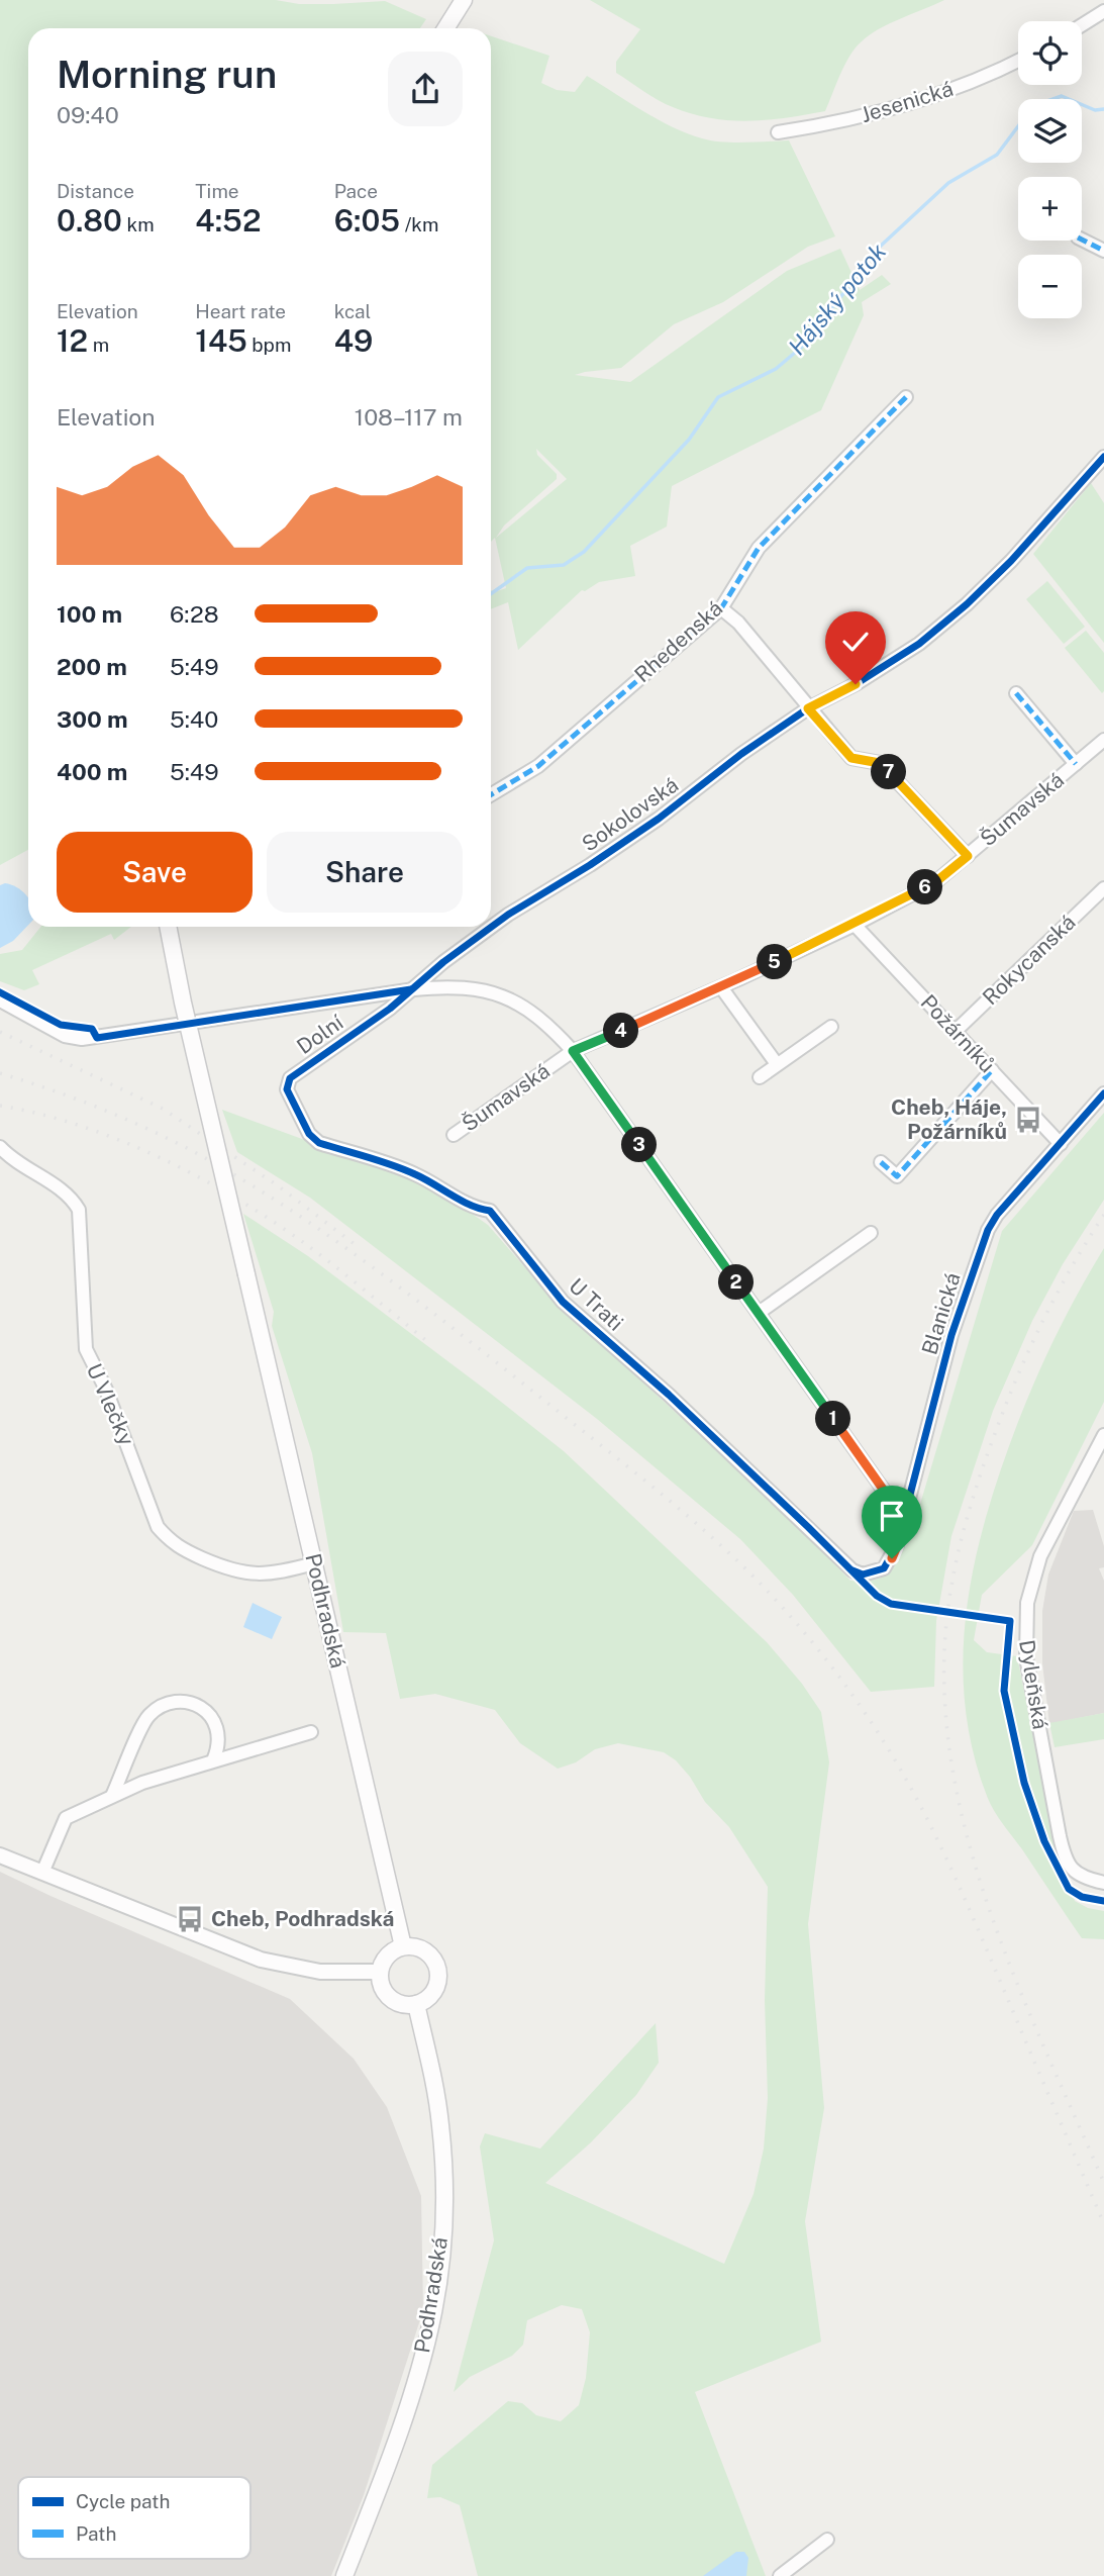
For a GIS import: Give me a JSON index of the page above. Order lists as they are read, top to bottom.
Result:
{
  "streets": {
    "main road": ["Podhradská"],
    "street": [
      "Jesenická",
      "Rhedenská",
      "Šumavská",
      "Sokolovská",
      "Rokycanská",
      "Požárníků",
      "Dolní",
      "U Trati",
      "Blanická",
      "U Vlečky",
      "Dyleňská"
    ]
  },
  "crossings": [
    ["Šumavská", "Požárníků"],
    ["Sokolovská", "Dolní"],
    ["Rokycanská", "Požárníků"],
    ["Požárníků", "Blanická"],
    ["Dolní", "U Trati"],
    ["U Trati", "Blanická"],
    ["U Vlečky", "Podhradská"]
  ],
  "water": ["Hájský potok"],
  "places": {
    "bus stop": ["Cheb, Háje, Požárníků", "Cheb, Podhradská"]
  },
  "legend": ["Cycle path", "Path"],
  "page": {
    "map_buttons": ["+", "−"],
    "heading": ["Morning run", "09:40"],
    "stats": [
      ["Distance", "0.80 km"],
      ["Time", "4:52"],
      ["Pace", "6:05 /km"],
      ["Elevation", "12 m"],
      ["Heart rate", "145 bpm"],
      ["kcal", "49"]
    ],
    "chart": ["Elevation", "108–117 m"],
    "list": [
      {
        "name": "100 m",
        "note": "6:28"
      },
      {
        "name": "200 m",
        "note": "5:49"
      },
      {
        "name": "300 m",
        "note": "5:40"
      },
      {
        "name": "400 m",
        "note": "5:49"
      }
    ],
    "pins": [
      "7",
      "6",
      "5",
      "4",
      "3",
      "2",
      "1"
    ],
    "buttons": ["Save", "Share"]
  }
}
